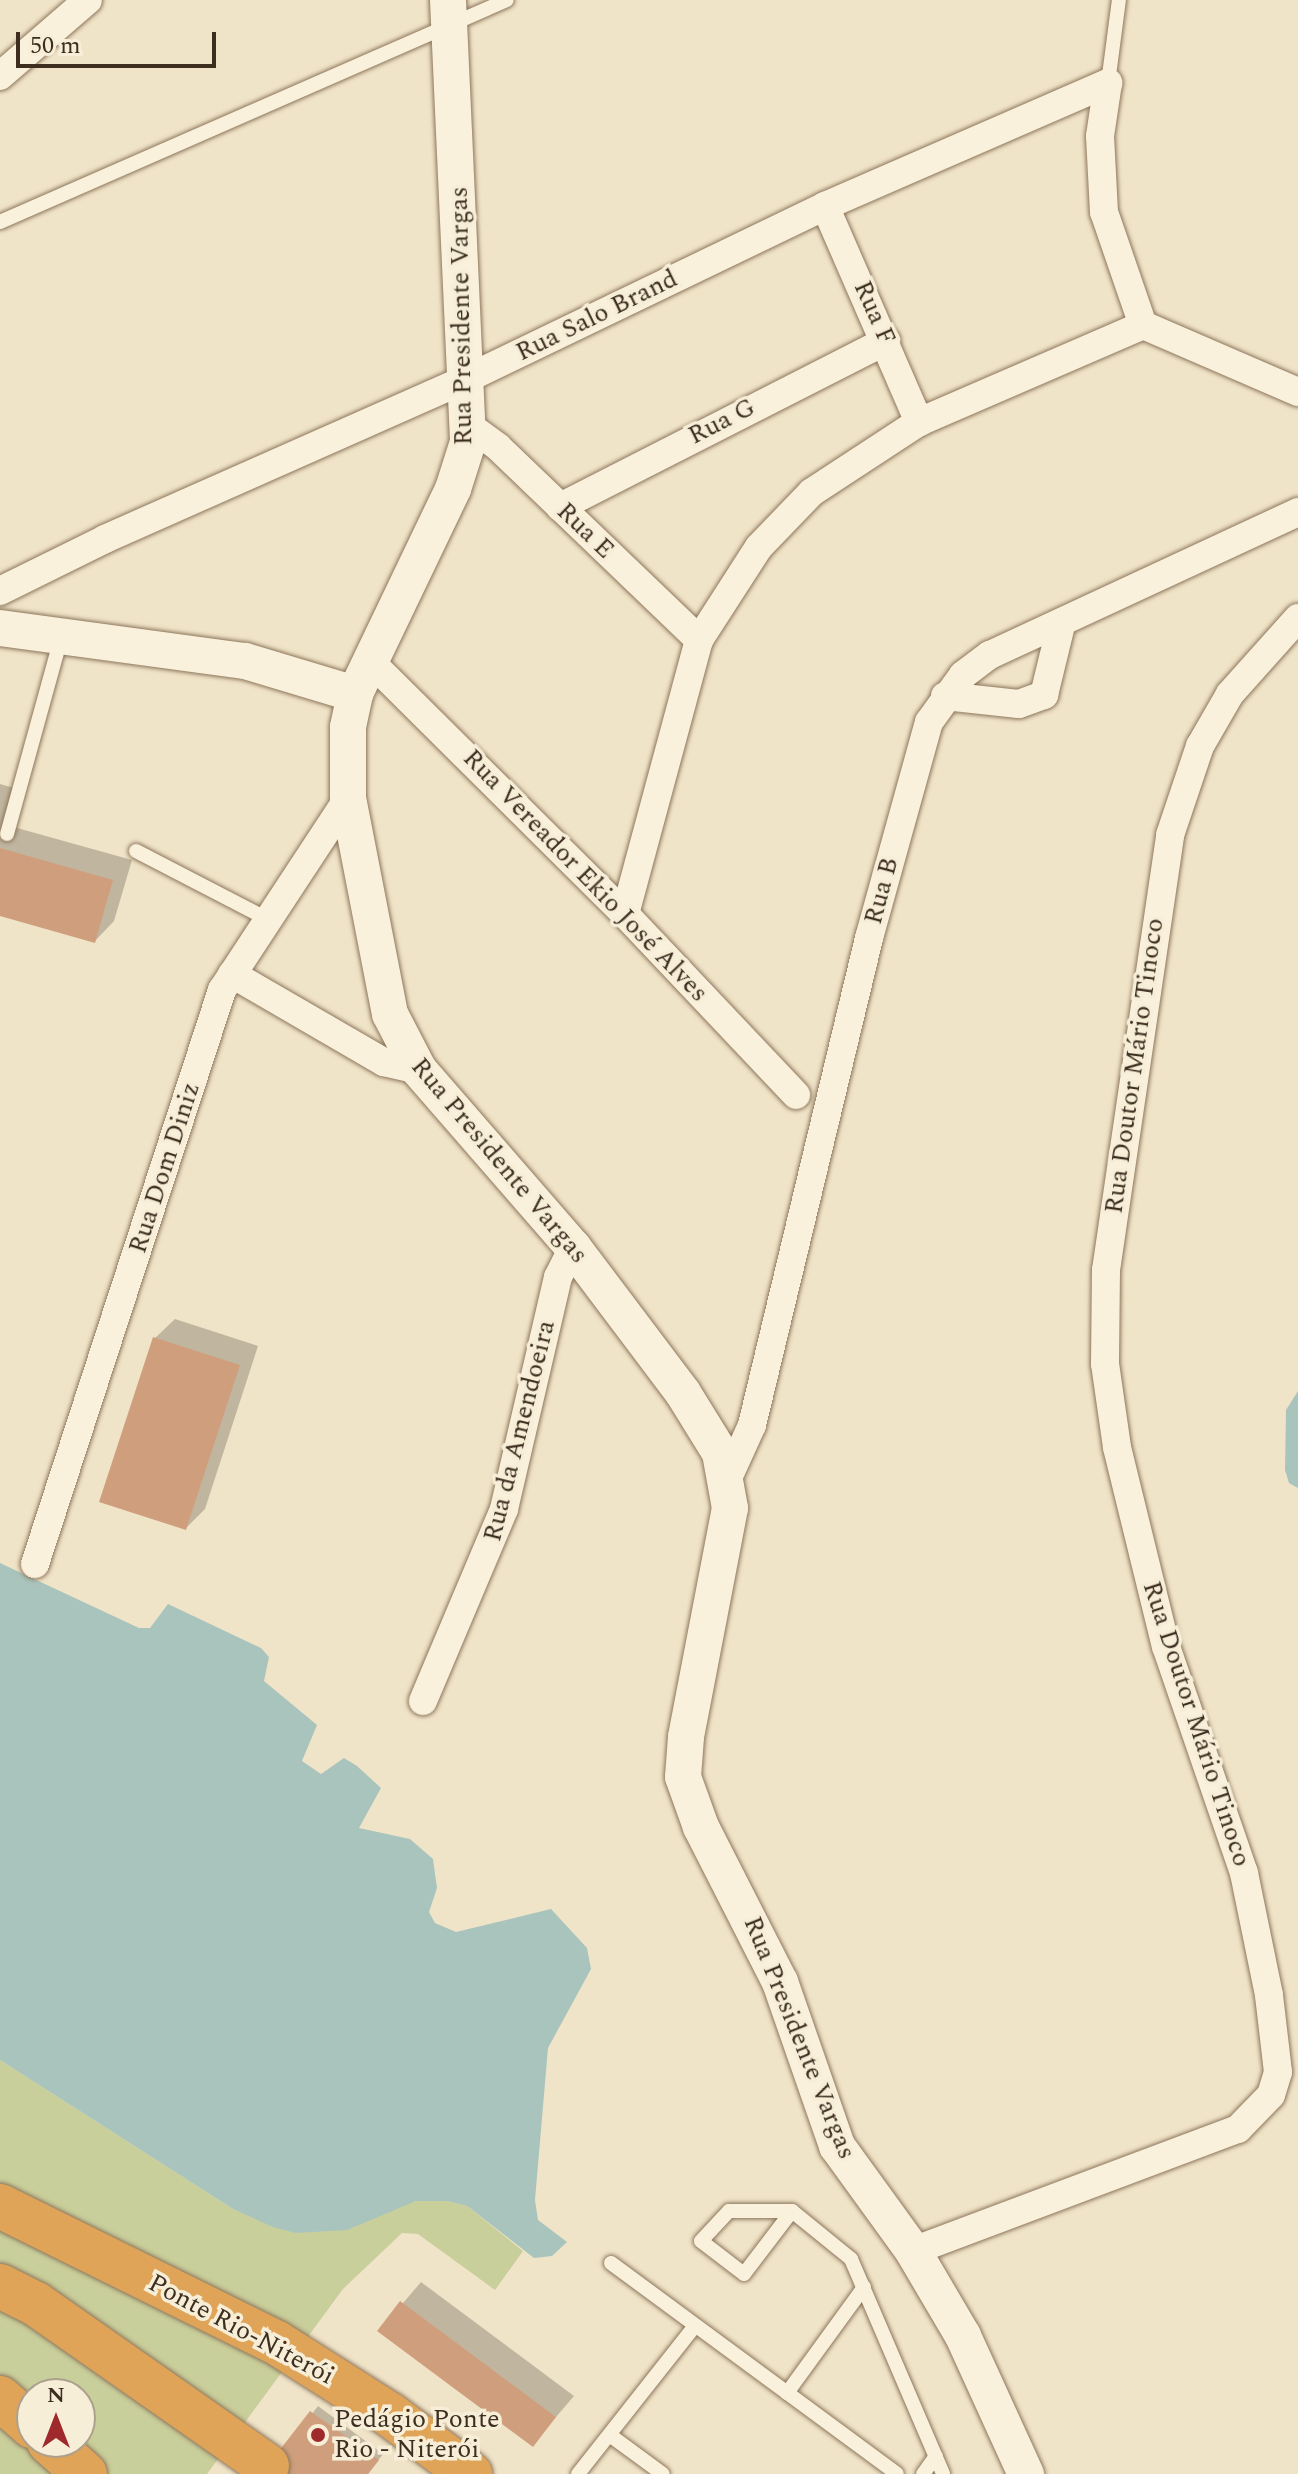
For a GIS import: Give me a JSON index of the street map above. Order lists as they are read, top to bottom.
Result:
{
  "streets": {
    "highway": ["Ponte Rio-Niterói"],
    "street": [
      "Rua F",
      "Rua Presidente Vargas",
      "Rua Salo Brand",
      "Rua G",
      "Rua E",
      "Rua Vereador Ekio José Alves",
      "Rua B",
      "Rua Doutor Mário Tinoco",
      "Rua Dom Diniz",
      "Rua da Amendoeira"
    ]
  },
  "crossings": [
    ["Rua F", "Rua Salo Brand"],
    ["Rua F", "Rua G"],
    ["Rua Presidente Vargas", "Rua Salo Brand"],
    ["Rua Presidente Vargas", "Rua E"],
    ["Rua Presidente Vargas", "Rua Vereador Ekio José Alves"],
    ["Rua Presidente Vargas", "Rua B"],
    ["Rua Presidente Vargas", "Rua Doutor Mário Tinoco"],
    ["Rua Presidente Vargas", "Rua Dom Diniz"],
    ["Rua Presidente Vargas", "Rua da Amendoeira"],
    ["Rua G", "Rua E"]
  ],
  "places": ["Pedágio Ponte Rio - Niterói"],
  "scale_bar": "50 m",
  "north": "top"
}
